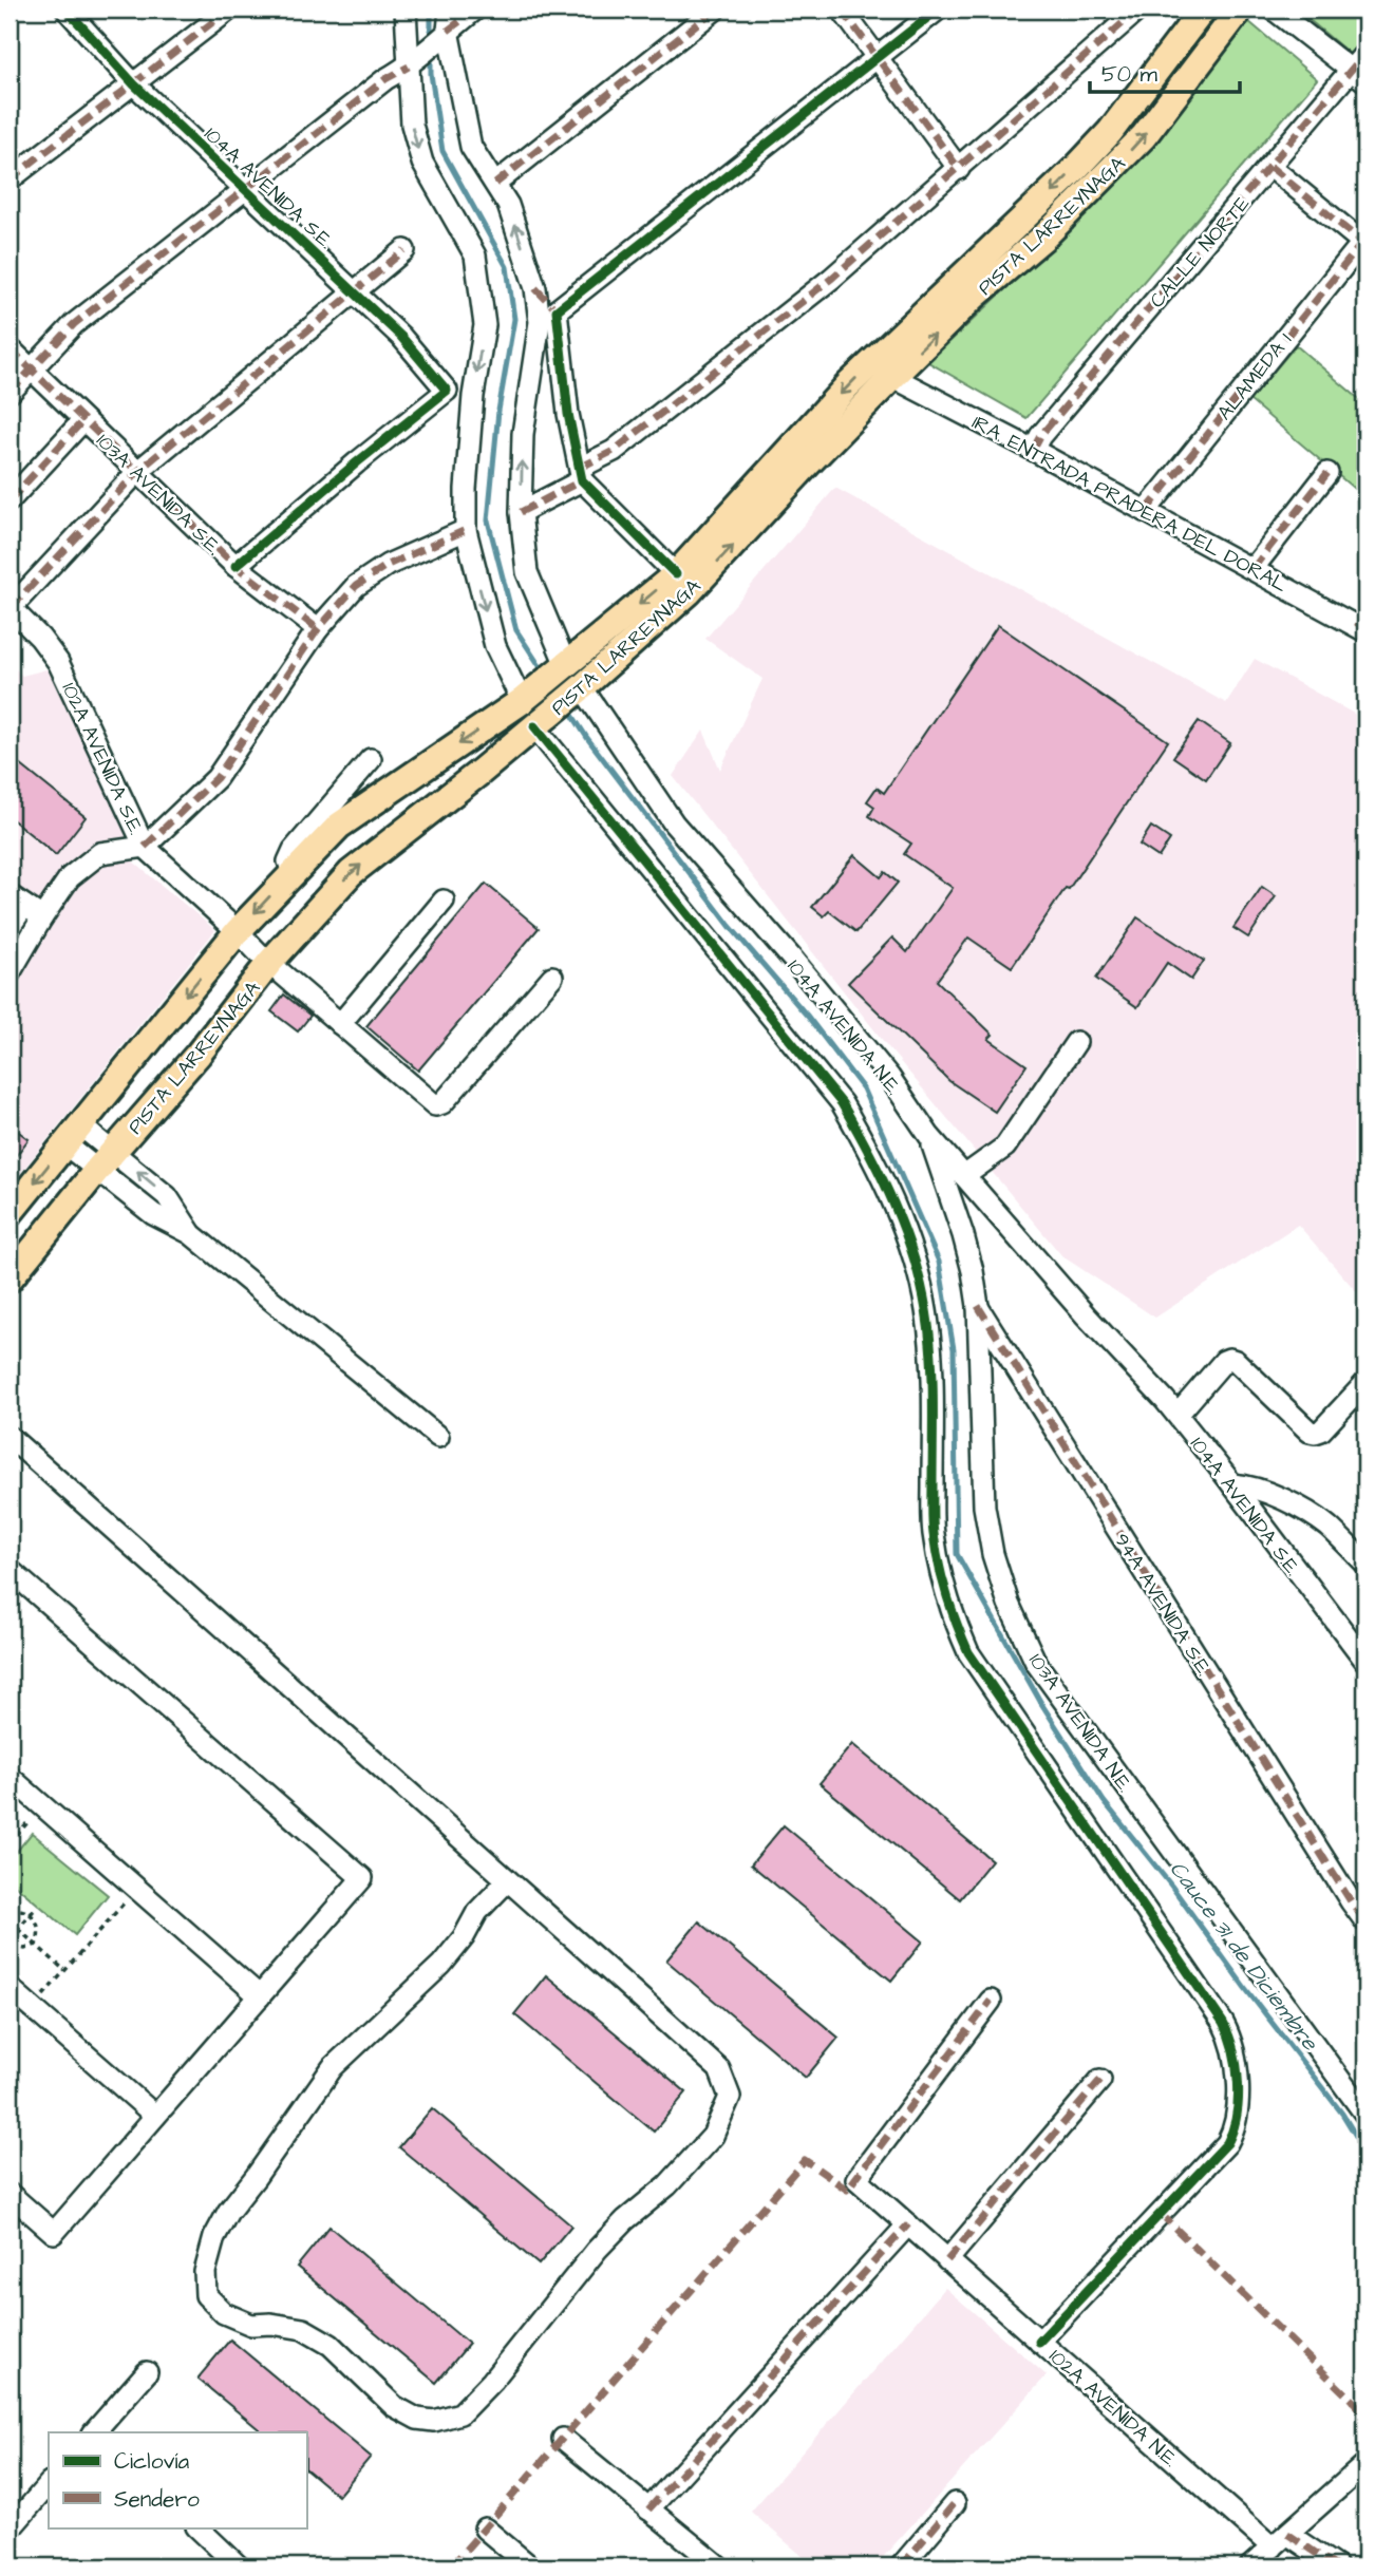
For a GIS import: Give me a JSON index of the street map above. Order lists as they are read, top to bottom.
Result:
{
  "streets": {
    "main road": ["PISTA LARREYNAGA"],
    "street": [
      "104A AVENIDA S.E.",
      "CALLE NORTE",
      "ALAMEDA 1",
      "103A AVENIDA S.E.",
      "1RA. ENTRADA PRADERA DEL DORAL",
      "102A AVENIDA S.E.",
      "104A AVENIDA N.E.",
      "94A AVENIDA S.E.",
      "103A AVENIDA N.E.",
      "102A AVENIDA N.E."
    ]
  },
  "crossings": [
    ["104A AVENIDA S.E.", "103A AVENIDA S.E."],
    ["104A AVENIDA S.E.", "104A AVENIDA N.E."],
    ["PISTA LARREYNAGA", "1RA. ENTRADA PRADERA DEL DORAL"],
    ["PISTA LARREYNAGA", "102A AVENIDA S.E."],
    ["PISTA LARREYNAGA", "104A AVENIDA N.E."],
    ["CALLE NORTE", "1RA. ENTRADA PRADERA DEL DORAL"],
    ["ALAMEDA 1", "1RA. ENTRADA PRADERA DEL DORAL"],
    ["104A AVENIDA N.E.", "103A AVENIDA N.E."],
    ["94A AVENIDA S.E.", "103A AVENIDA N.E."]
  ],
  "water": ["Cauce 31 de Diciembre"],
  "legend": ["Ciclovía", "Sendero"],
  "scale_bar": "50 m"
}
